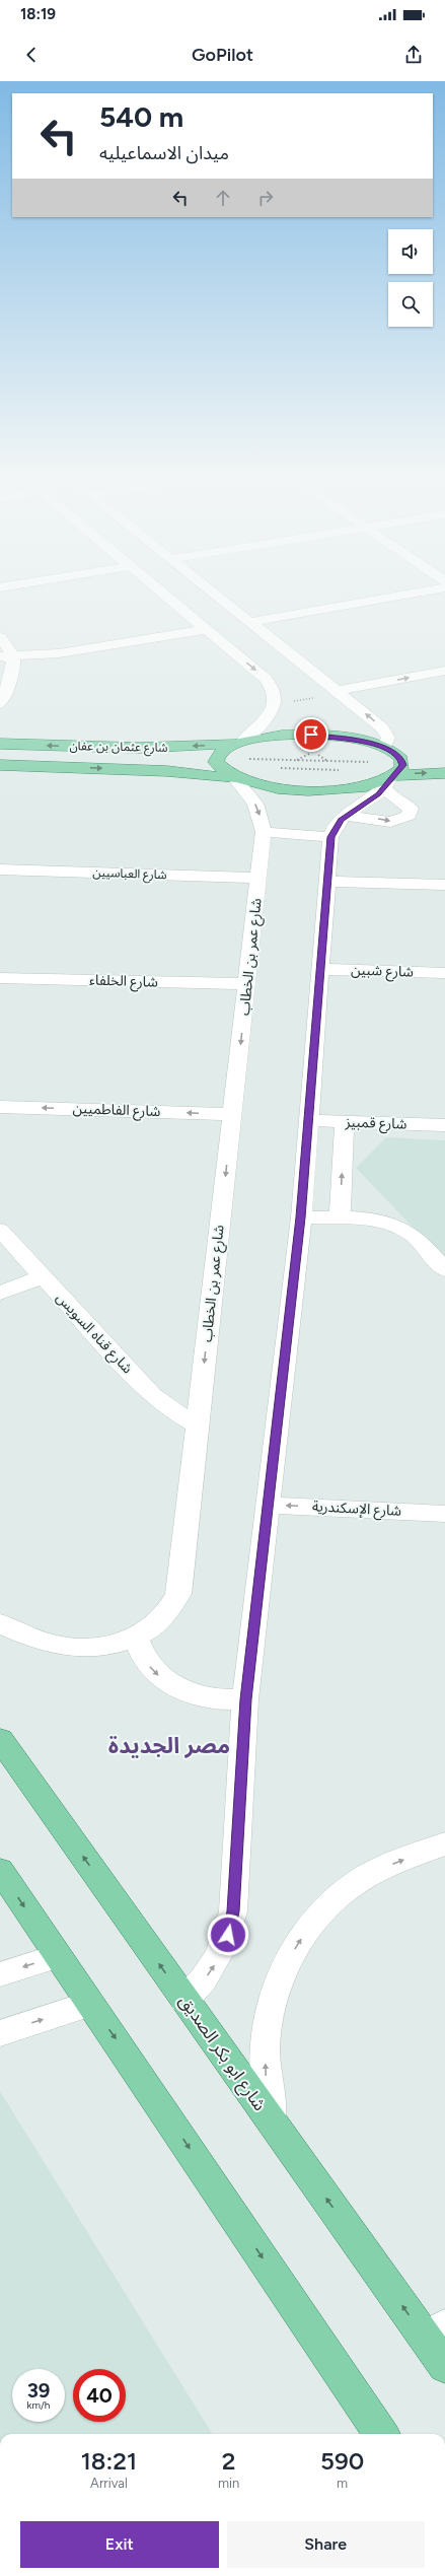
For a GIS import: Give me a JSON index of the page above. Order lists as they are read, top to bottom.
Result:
{
  "streets": {
    "main road": ["شارع عثمان بن عفان", "شارع ابو بكر الصديق"],
    "street": [
      "شارع العباسيين",
      "شارع عمر بن الخطاب",
      "شارع شبين",
      "شارع الخلفاء",
      "شارع الفاطميين",
      "شارع قمبيز",
      "شارع قناه السويس",
      "شارع الإسكندرية"
    ]
  },
  "crossings": [
    ["شارع عثمان بن عفان", "شارع عمر بن الخطاب"],
    ["شارع العباسيين", "شارع عمر بن الخطاب"],
    ["شارع عمر بن الخطاب", "شارع الخلفاء"],
    ["شارع عمر بن الخطاب", "شارع الفاطميين"],
    ["شارع عمر بن الخطاب", "شارع قناه السويس"]
  ],
  "one_way": ["شارع الفاطميين", "شارع الإسكندرية"],
  "districts": ["مصر الجديدة"],
  "page": {
    "status": "18:19",
    "header": "GoPilot",
    "turn": ["540 m", "ميدان الاسماعيليه"],
    "speed": "39 km/h",
    "limit": "40",
    "eta": [
      "18:21",
      "Arrival",
      "2",
      "min",
      "590",
      "m"
    ],
    "buttons": ["Exit", "Share"]
  }
}
